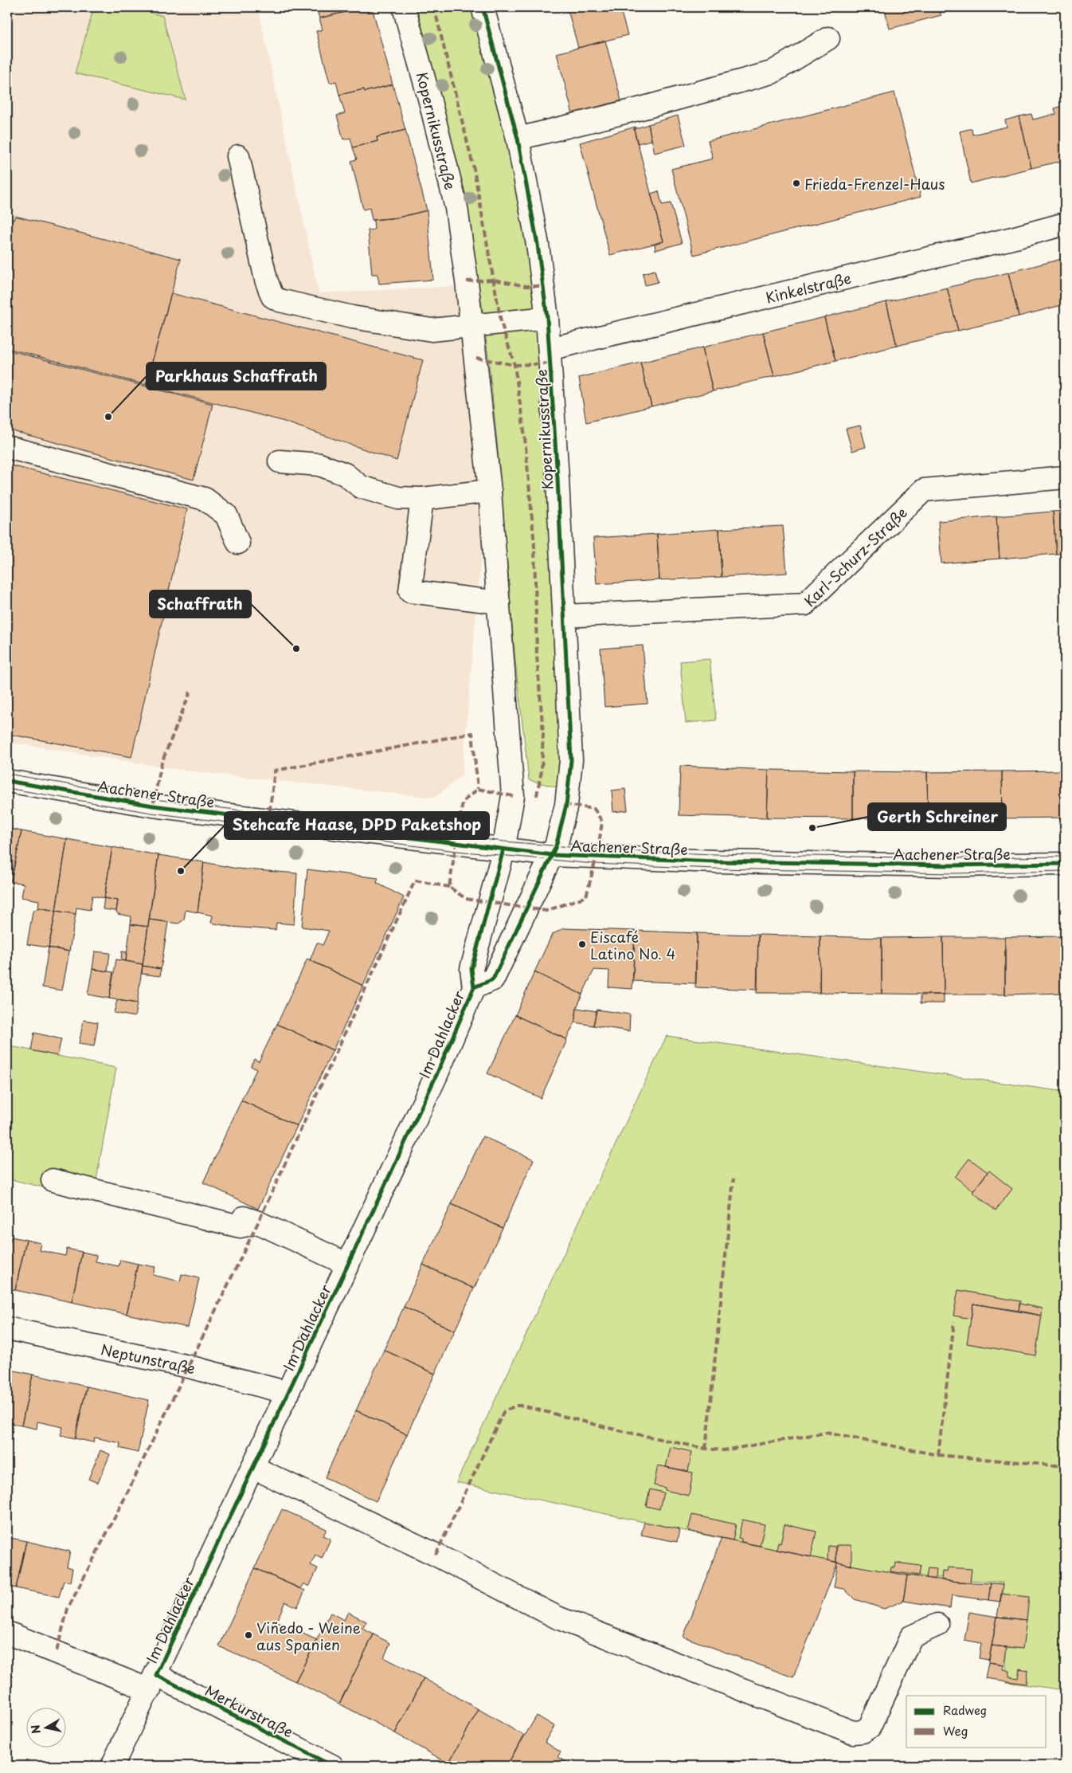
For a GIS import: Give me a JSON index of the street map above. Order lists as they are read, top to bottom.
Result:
{
  "streets": {
    "street": [
      "Kopernikusstraße",
      "Kinkelstraße",
      "Karl-Schurz-Straße",
      "Aachener Straße",
      "Im Dahlacker",
      "Neptunstraße",
      "Merkurstraße"
    ]
  },
  "crossings": [
    ["Kopernikusstraße", "Kinkelstraße"],
    ["Kopernikusstraße", "Karl-Schurz-Straße"],
    ["Kopernikusstraße", "Aachener Straße"],
    ["Kopernikusstraße", "Im Dahlacker"],
    ["Aachener Straße", "Im Dahlacker"],
    ["Im Dahlacker", "Neptunstraße"],
    ["Im Dahlacker", "Merkurstraße"]
  ],
  "places": [
    "Frieda-Frenzel-Haus",
    "Parkhaus Schaffrath",
    "Schaffrath",
    "Gerth Schreiner",
    "Stehcafe Haase, DPD Paketshop",
    "Eiscafé Latino No. 4",
    "Viñedo - Weine aus Spanien"
  ],
  "legend": ["Radweg", "Weg"],
  "north": "left"
}
